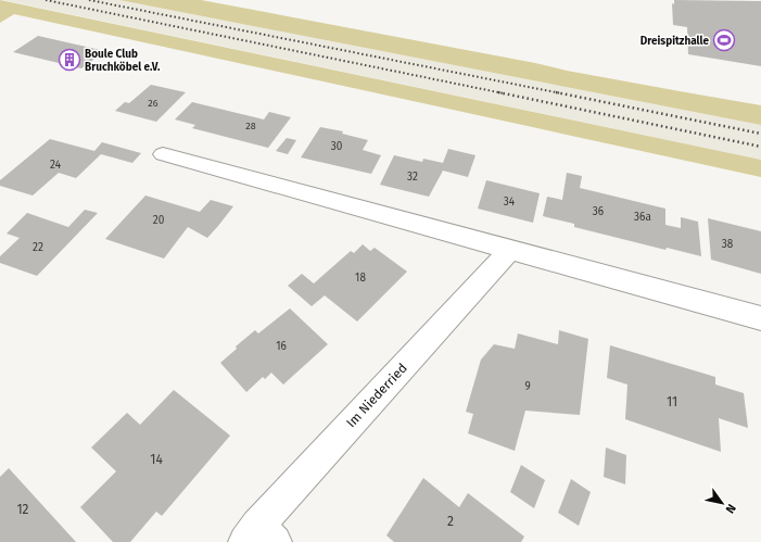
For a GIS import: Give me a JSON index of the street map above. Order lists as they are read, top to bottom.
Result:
{
  "streets": {
    "street": ["Im Niederried"]
  },
  "places": {
    "sports": ["Dreispitzhalle"],
    "building": ["Boule Club Bruchköbel e.V."]
  },
  "house_numbers": [
    "26",
    "28",
    "30",
    "24",
    "32",
    "34",
    "36",
    "36a",
    "20",
    "38",
    "22",
    "18",
    "16",
    "9",
    "11",
    "14",
    "12",
    "2"
  ],
  "north": "bottom right"
}
